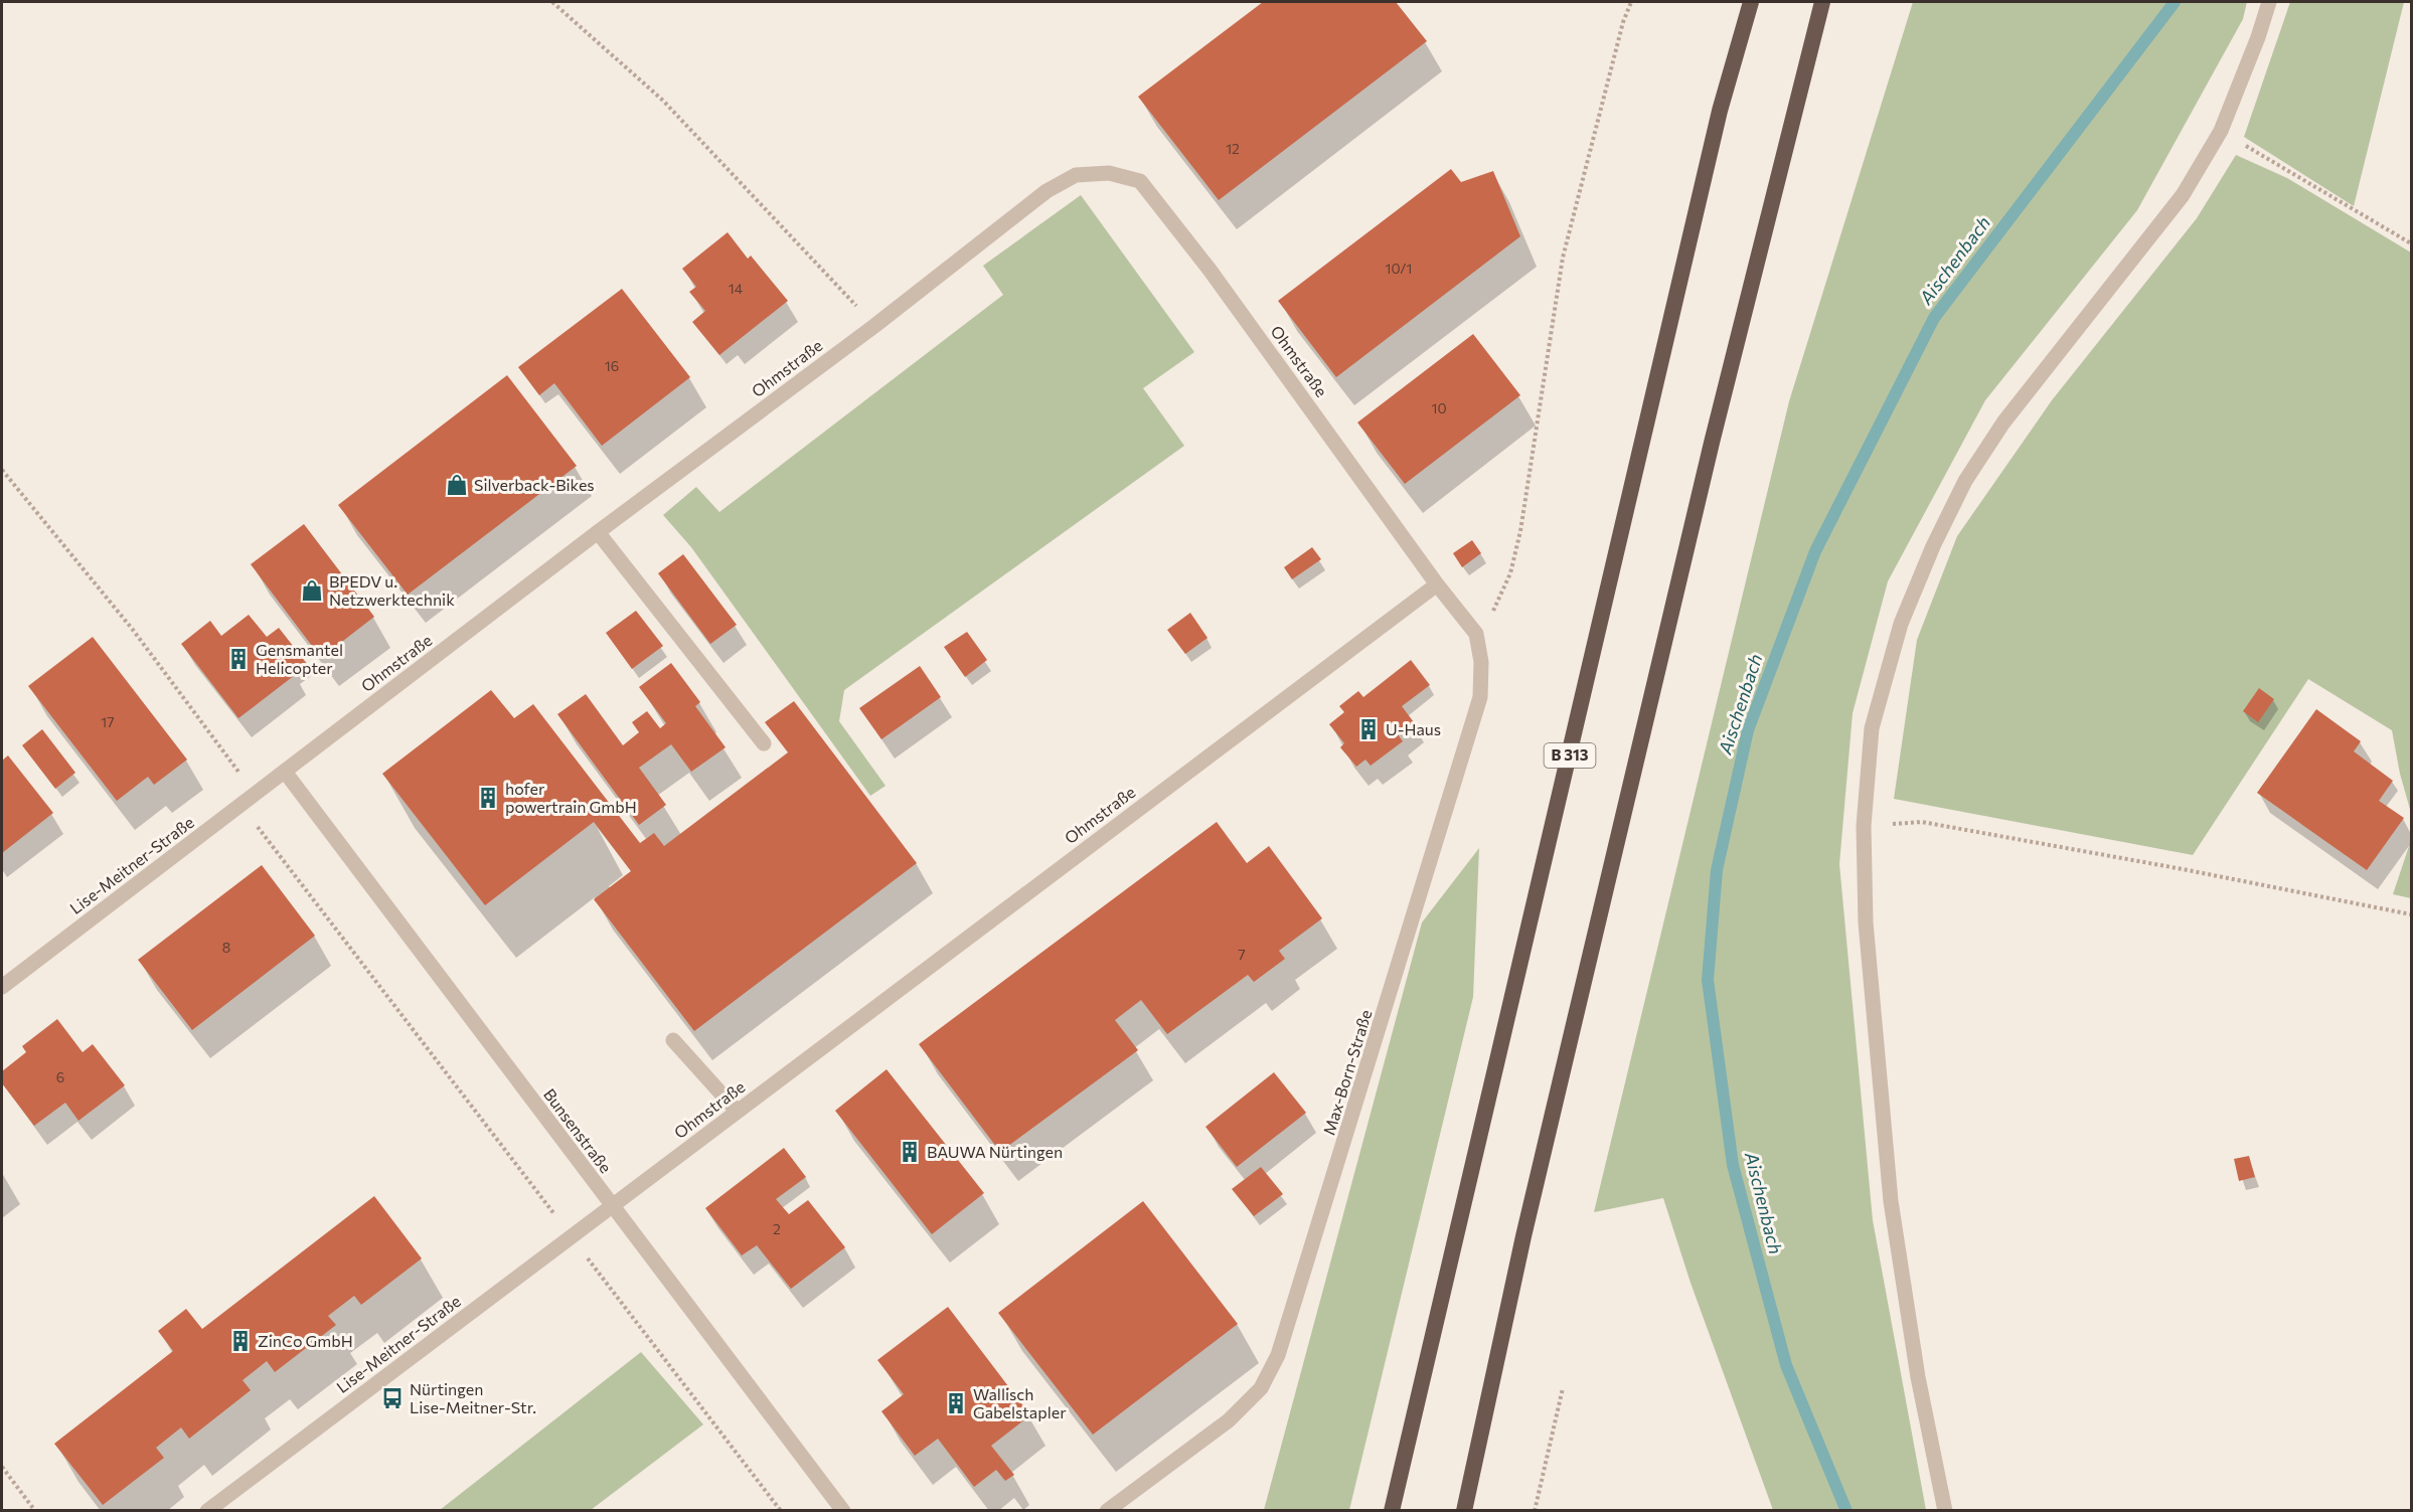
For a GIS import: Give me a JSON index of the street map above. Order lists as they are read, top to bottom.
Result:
{
  "streets": {
    "highway": ["B 313"],
    "street": [
      "Ohmstraße",
      "Lise-Meitner-Straße",
      "Max-Born-Straße",
      "Bunsenstraße"
    ]
  },
  "crossings": [
    ["Ohmstraße", "Lise-Meitner-Straße"],
    ["Ohmstraße", "Max-Born-Straße"],
    ["Ohmstraße", "Bunsenstraße"],
    ["Lise-Meitner-Straße", "Bunsenstraße"]
  ],
  "water": ["Aischenbach"],
  "places": {
    "shop": ["Silverback-Bikes", "BPEDV u. Netzwerktechnik"],
    "building": [
      "Gensmantel Helicopter",
      "U-Haus",
      "hofer powertrain GmbH",
      "BAUWA Nürtingen",
      "ZinCo GmbH",
      "Wallisch Gabelstapler"
    ],
    "bus stop": ["Nürtingen Lise-Meitner-Str."]
  },
  "house_numbers": [
    "12",
    "10/1",
    "14",
    "16",
    "10",
    "17",
    "8",
    "7",
    "6",
    "2"
  ]
}
